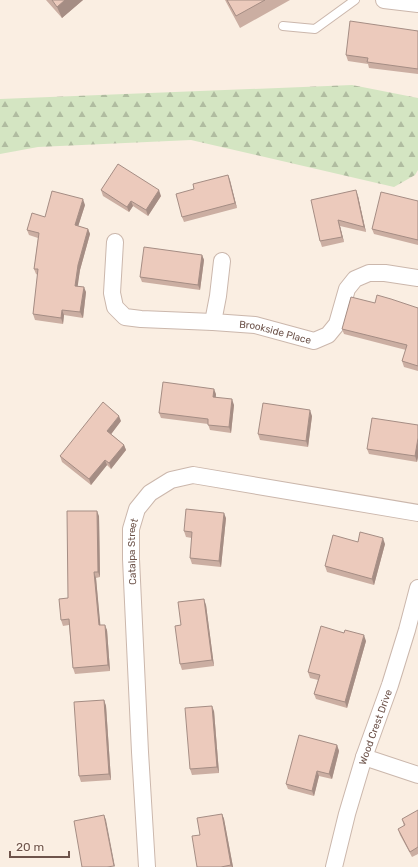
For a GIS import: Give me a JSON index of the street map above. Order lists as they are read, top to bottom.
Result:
{
  "streets": {
    "street": ["Brookside Place", "Catalpa Street", "Wood Crest Drive"]
  },
  "scale_bar": "20 m"
}
